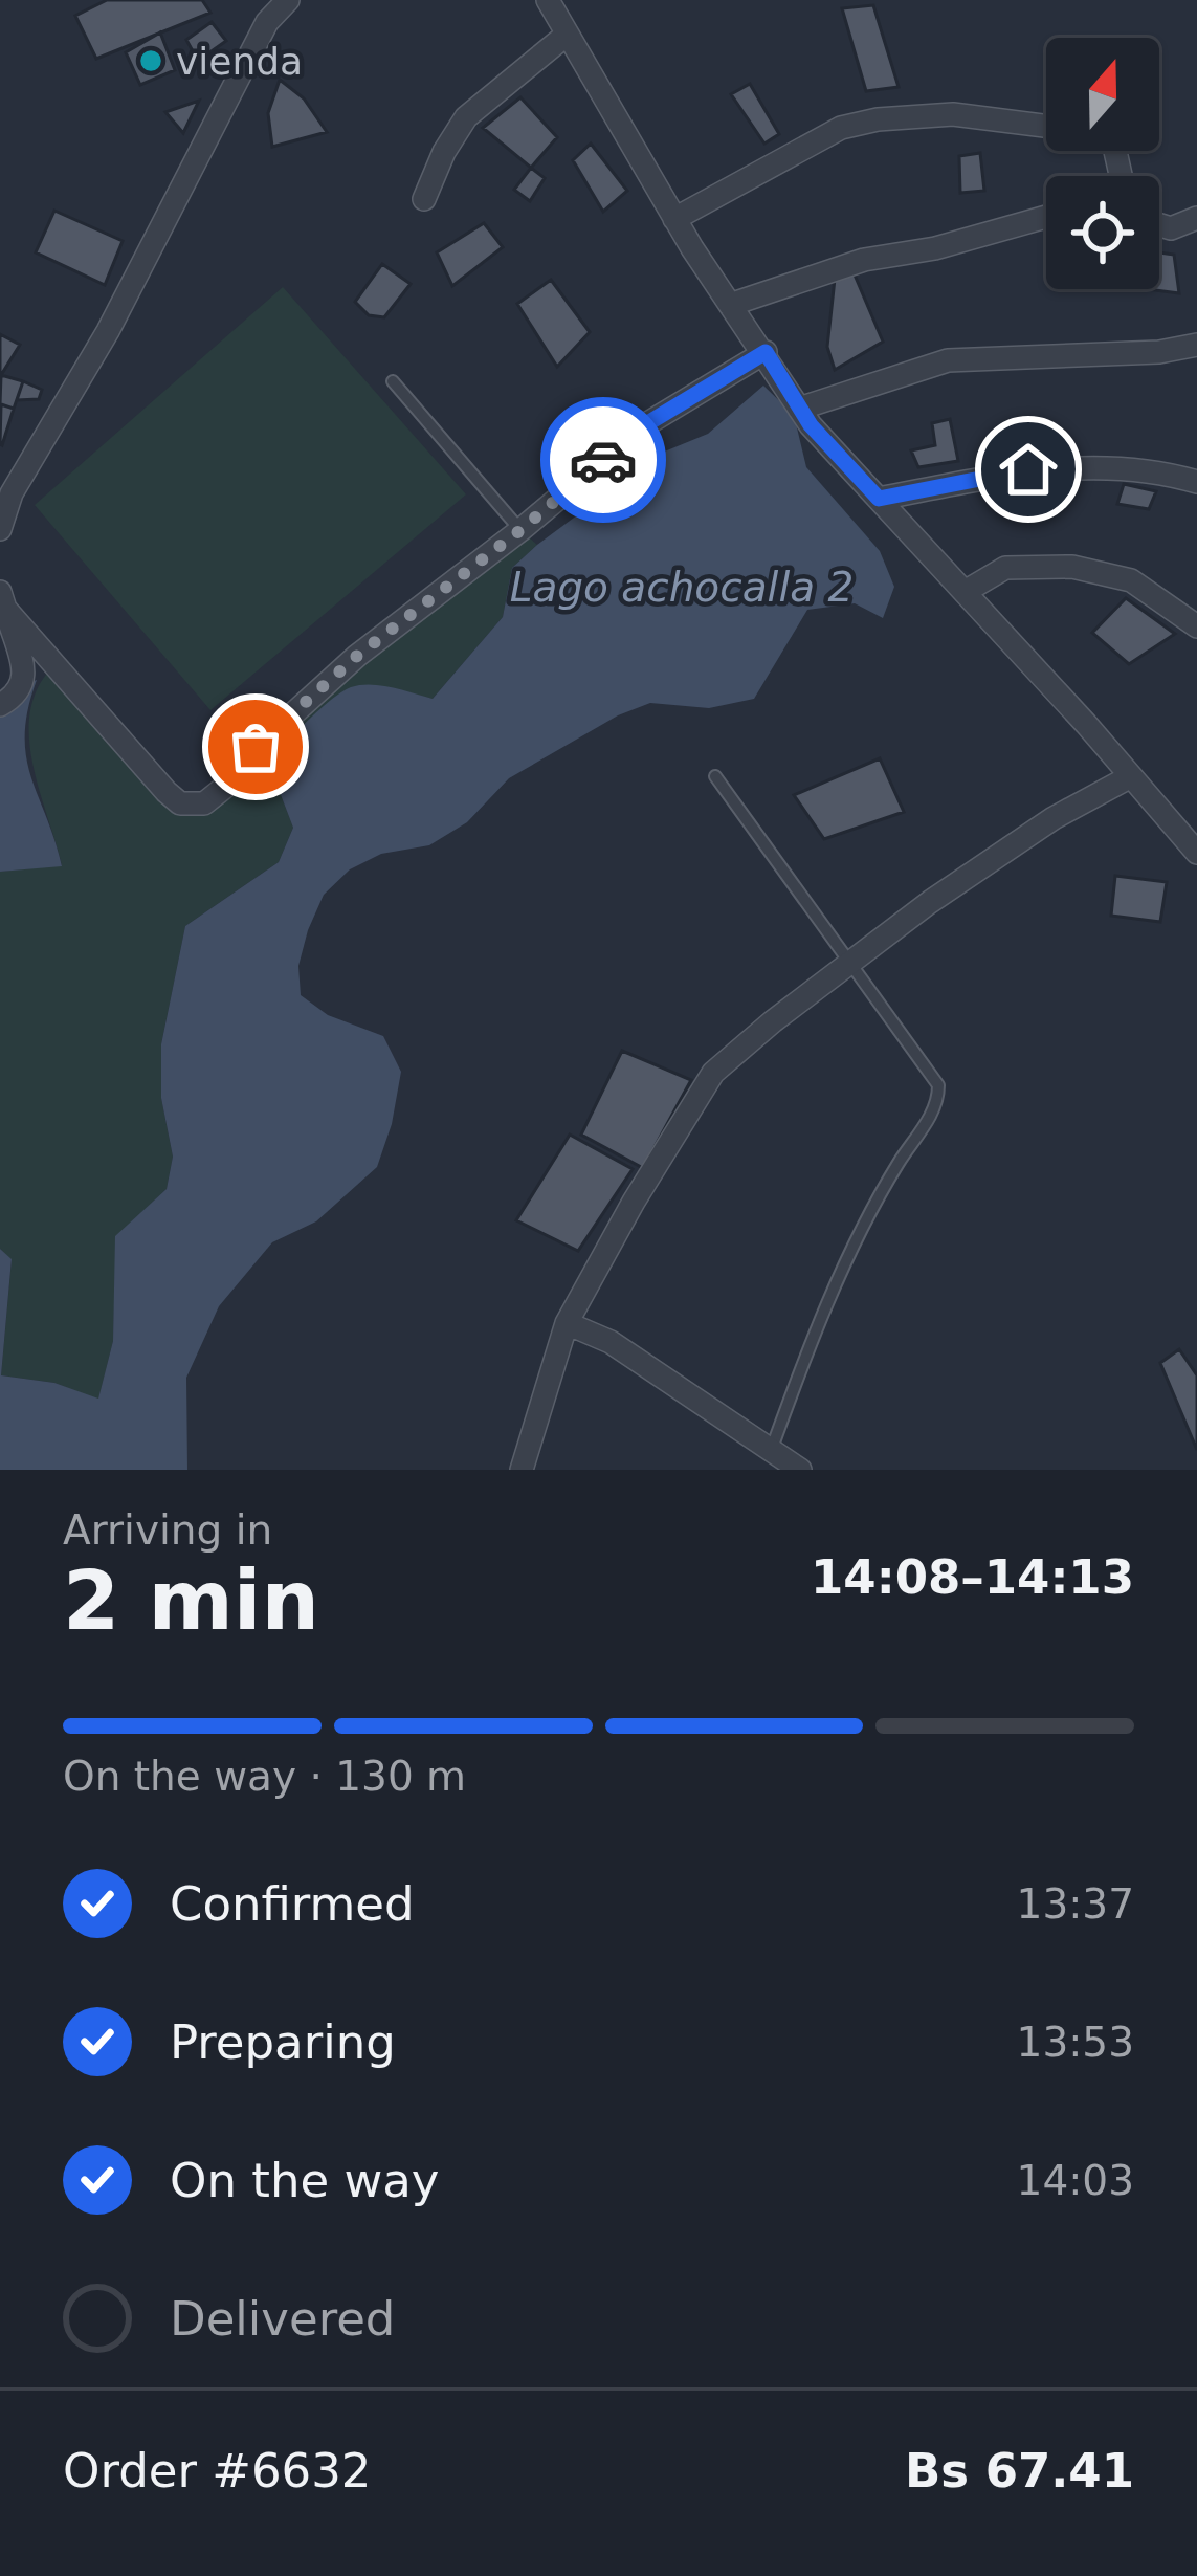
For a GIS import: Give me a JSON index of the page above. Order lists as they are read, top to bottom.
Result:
{
  "water": ["Lago achocalla 2"],
  "places": ["vienda"],
  "north": "top",
  "page": {
    "heading": ["2 min", "Arriving in", "14:08–14:13"],
    "panel": ["Order #6632", "Bs 67.41"],
    "bar": "On the way · 130 m",
    "list": [
      ["Confirmed", "13:37"],
      ["Preparing", "13:53"],
      ["On the way", "14:03"],
      "Delivered"
    ]
  }
}
